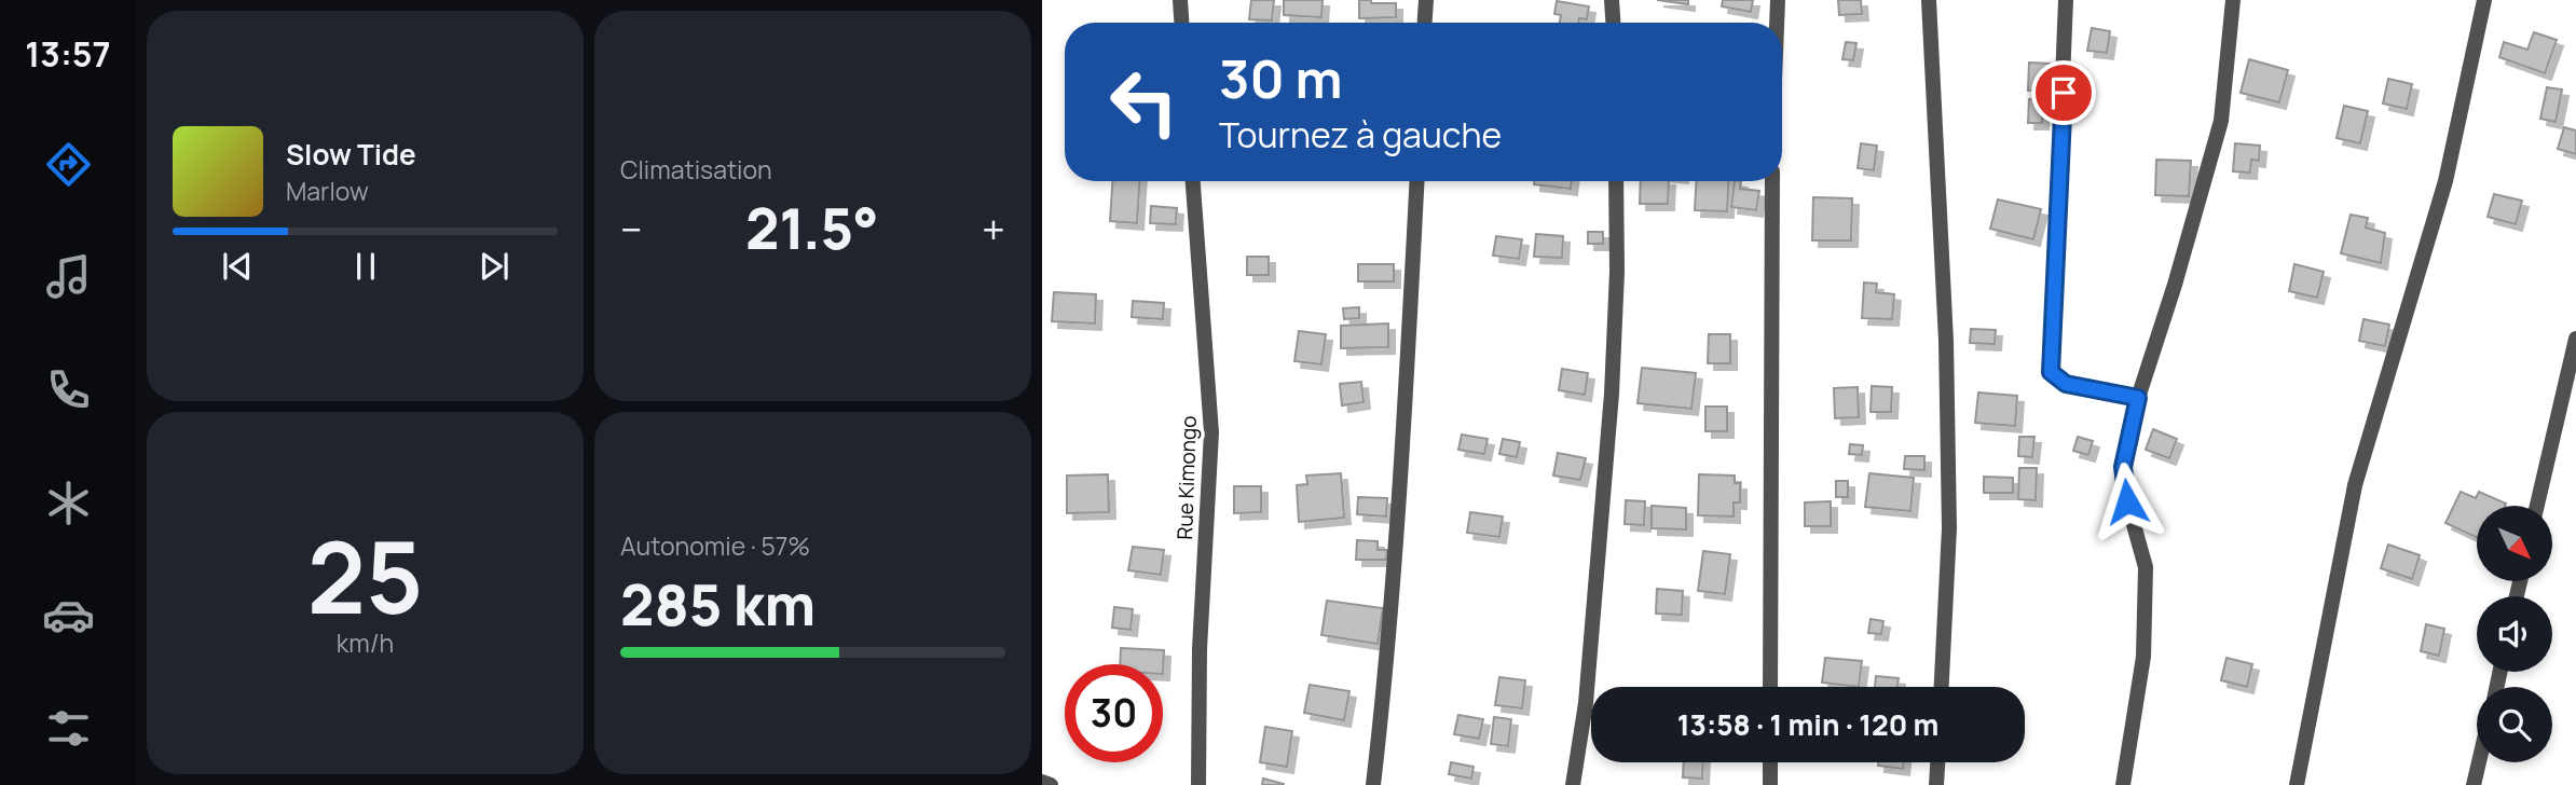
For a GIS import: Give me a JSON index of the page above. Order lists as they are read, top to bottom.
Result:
{
  "streets": {
    "street": ["Rue Kimongo"]
  },
  "north": "bottom right",
  "page": {
    "tabs": "13:57",
    "tile": [
      "Climatisation",
      ["25", "km/h"],
      ["Autonomie · 57%", "285 km"]
    ],
    "turn": ["30 m", "Tournez à gauche"],
    "song": ["Slow Tide", "Marlow"],
    "heat": ["−", "21.5°", "+"],
    "limit": "30",
    "trip": "13:58 · 1 min · 120 m"
  }
}
